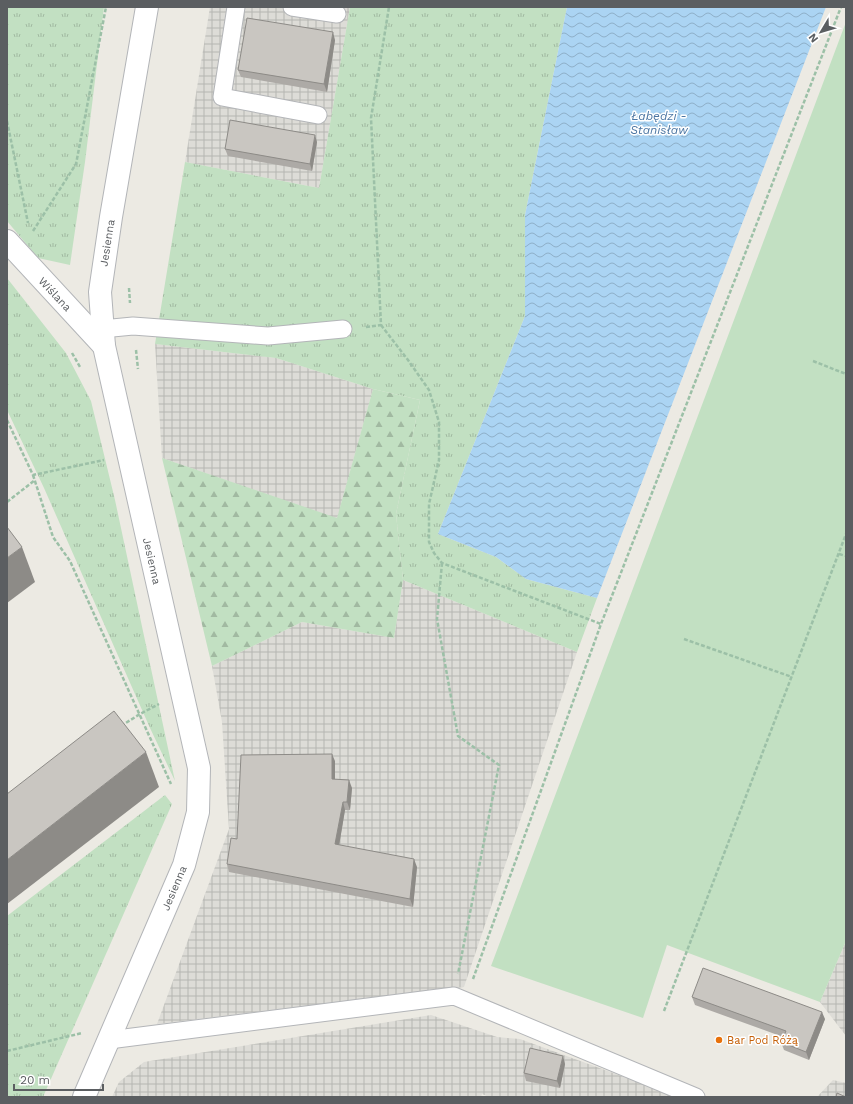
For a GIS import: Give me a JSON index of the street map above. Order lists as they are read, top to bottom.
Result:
{
  "streets": {
    "street": ["Jesienna", "Wiślana"]
  },
  "crossings": [
    ["Jesienna", "Wiślana"]
  ],
  "water": ["Łabędzi - Stanisław"],
  "places": ["Bar Pod Różą"],
  "scale_bar": "20 m",
  "north": "bottom left"
}
